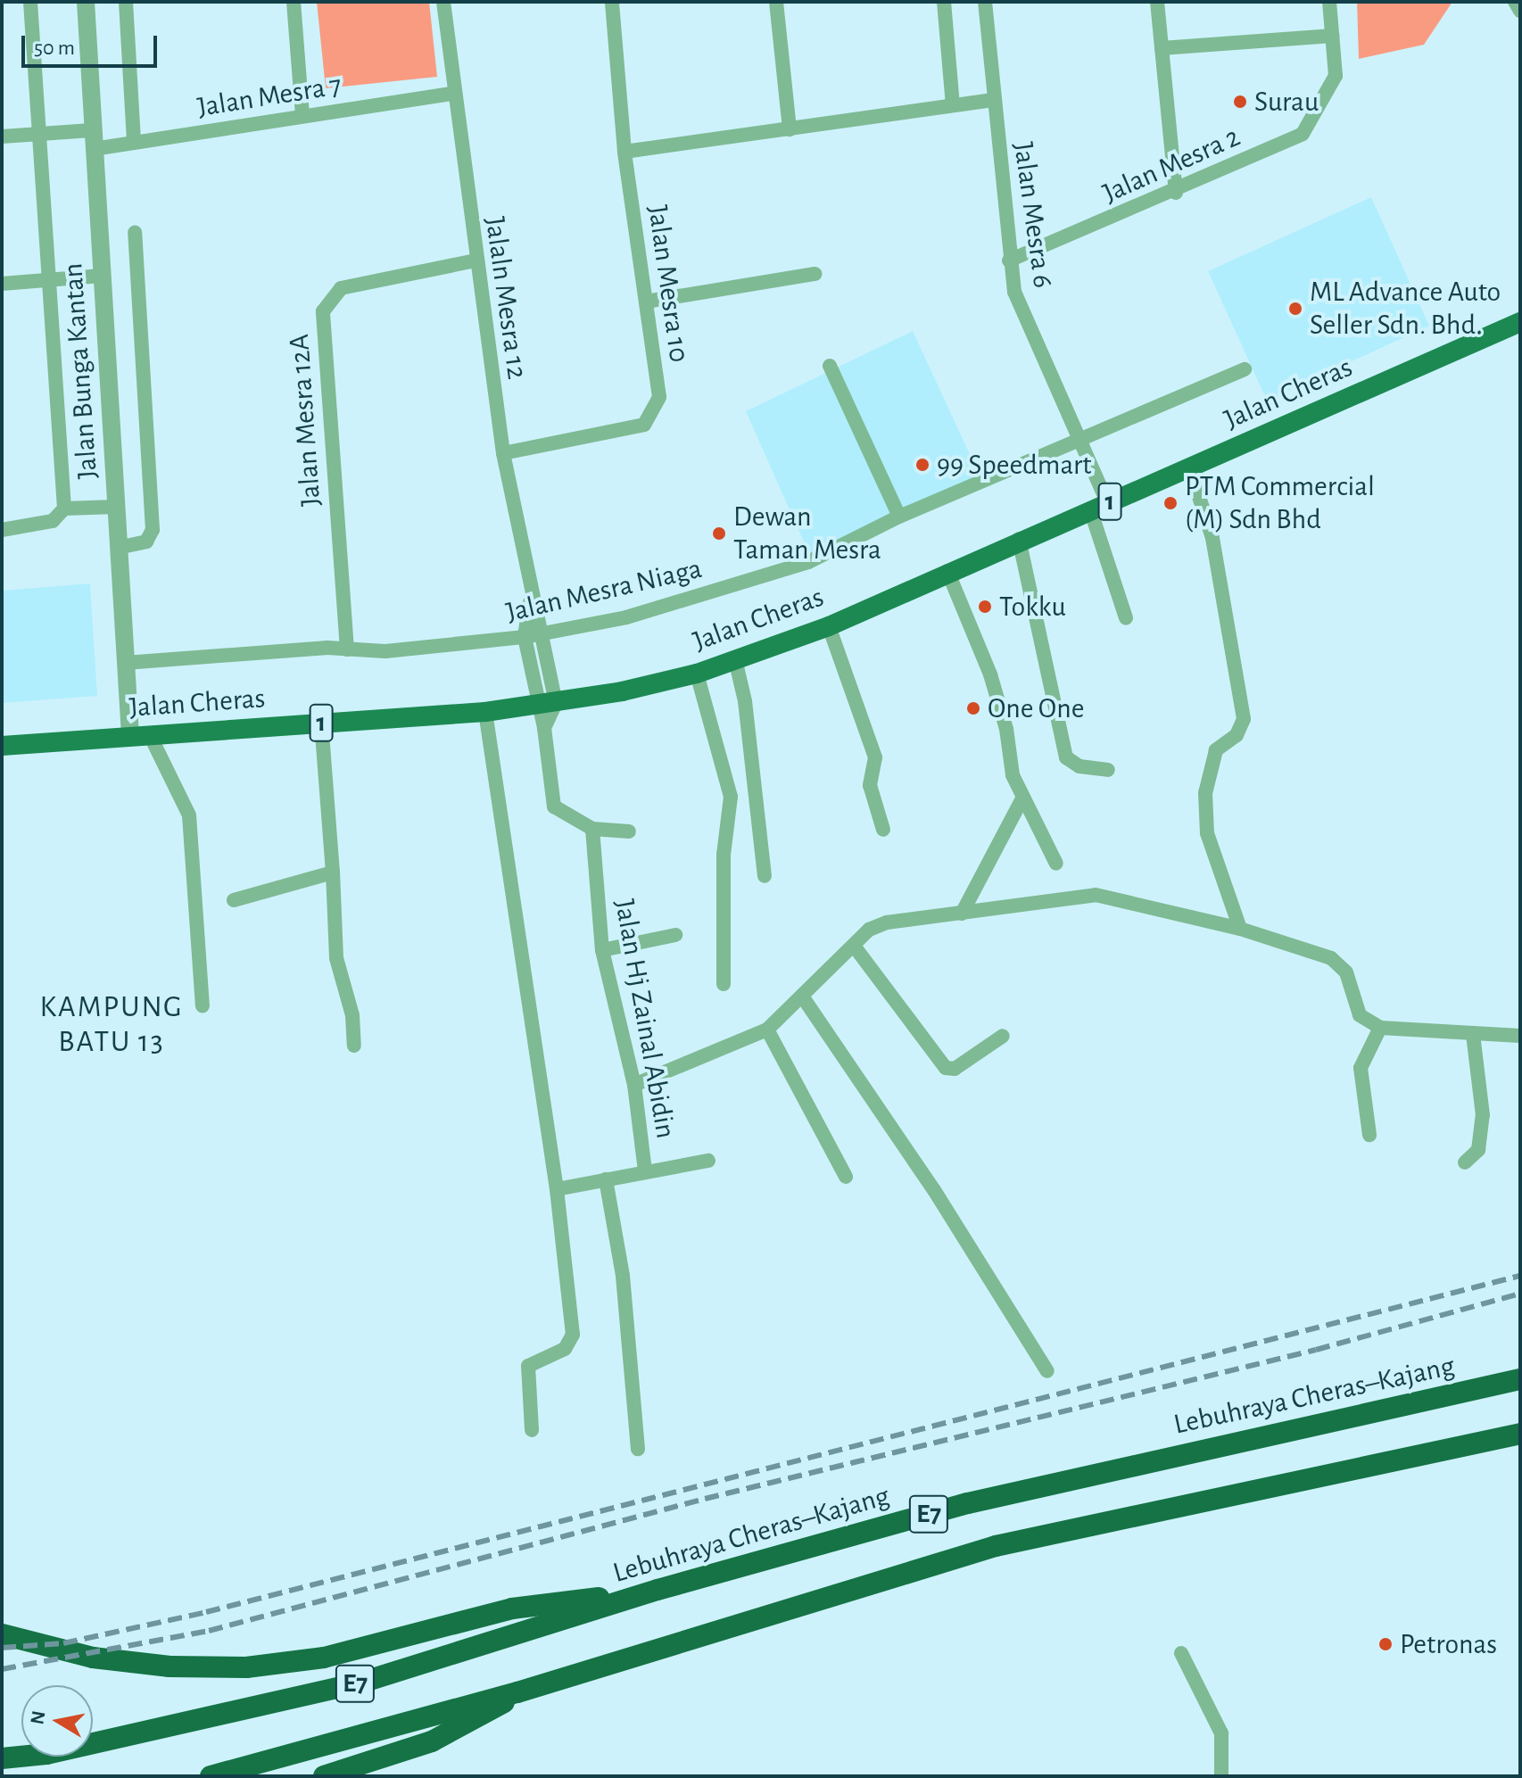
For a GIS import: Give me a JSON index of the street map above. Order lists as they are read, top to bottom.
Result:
{
  "streets": {
    "highway": ["Lebuhraya Cheras–Kajang", "E7"],
    "main road": ["Jalan Cheras", "1"],
    "street": [
      "Jalan Mesra 7",
      "Jalan Mesra 2",
      "Jalan Mesra 6",
      "Jalan Mesra 10",
      "Jalaln Mesra 12",
      "Jalan Bunga Kantan",
      "Jalan Mesra 12A",
      "Jalan Mesra Niaga",
      "Jalan Hj Zainal Abidin"
    ]
  },
  "crossings": [
    ["Jalan Mesra 7", "Jalaln Mesra 12"],
    ["Jalan Mesra 7", "Jalan Bunga Kantan"],
    ["Jalan Mesra 2", "Jalan Mesra 6"],
    ["Jalan Mesra 6", "Jalan Cheras"],
    ["Jalan Mesra 6", "Jalan Mesra Niaga"],
    ["Jalan Mesra 10", "Jalaln Mesra 12"],
    ["Jalaln Mesra 12", "Jalan Mesra 12A"],
    ["Jalan Bunga Kantan", "Jalan Cheras"],
    ["Jalan Bunga Kantan", "Jalan Mesra Niaga"],
    ["Jalan Mesra 12A", "Jalan Mesra Niaga"]
  ],
  "districts": ["KAMPUNG BATU 13"],
  "places": [
    "Surau",
    "ML Advance Auto Seller Sdn. Bhd.",
    "99 Speedmart",
    "PTM Commercial (M) Sdn Bhd",
    "Dewan Taman Mesra",
    "Tokku",
    "One One",
    "Petronas"
  ],
  "scale_bar": "50 m",
  "north": "left"
}
